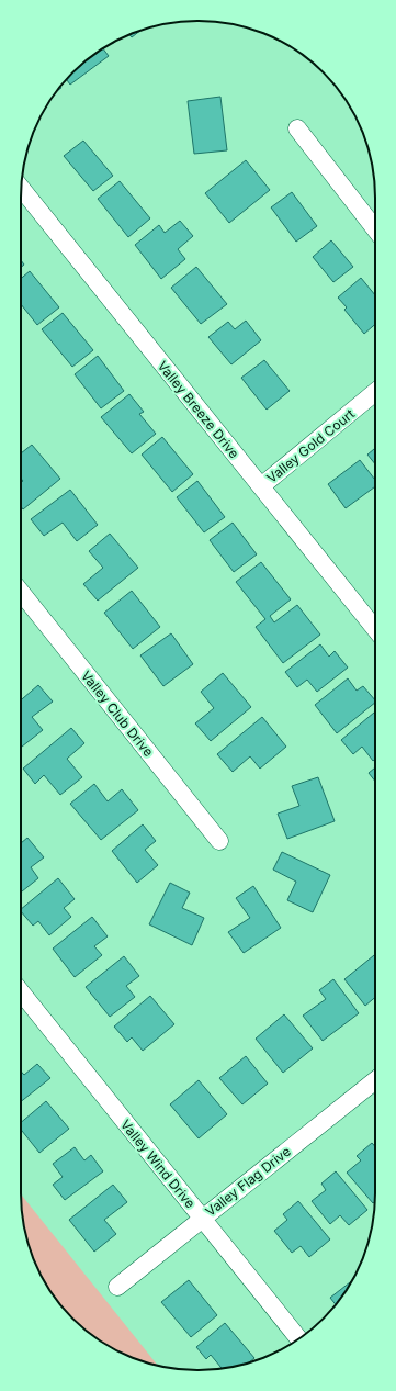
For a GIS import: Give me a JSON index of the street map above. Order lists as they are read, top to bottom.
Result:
{
  "streets": {
    "street": [
      "Valley Breeze Drive",
      "Valley Gold Court",
      "Valley Club Drive",
      "Valley Wind Drive",
      "Valley Flag Drive"
    ]
  },
  "crossings": [
    ["Valley Breeze Drive", "Valley Gold Court"],
    ["Valley Wind Drive", "Valley Flag Drive"]
  ]
}
